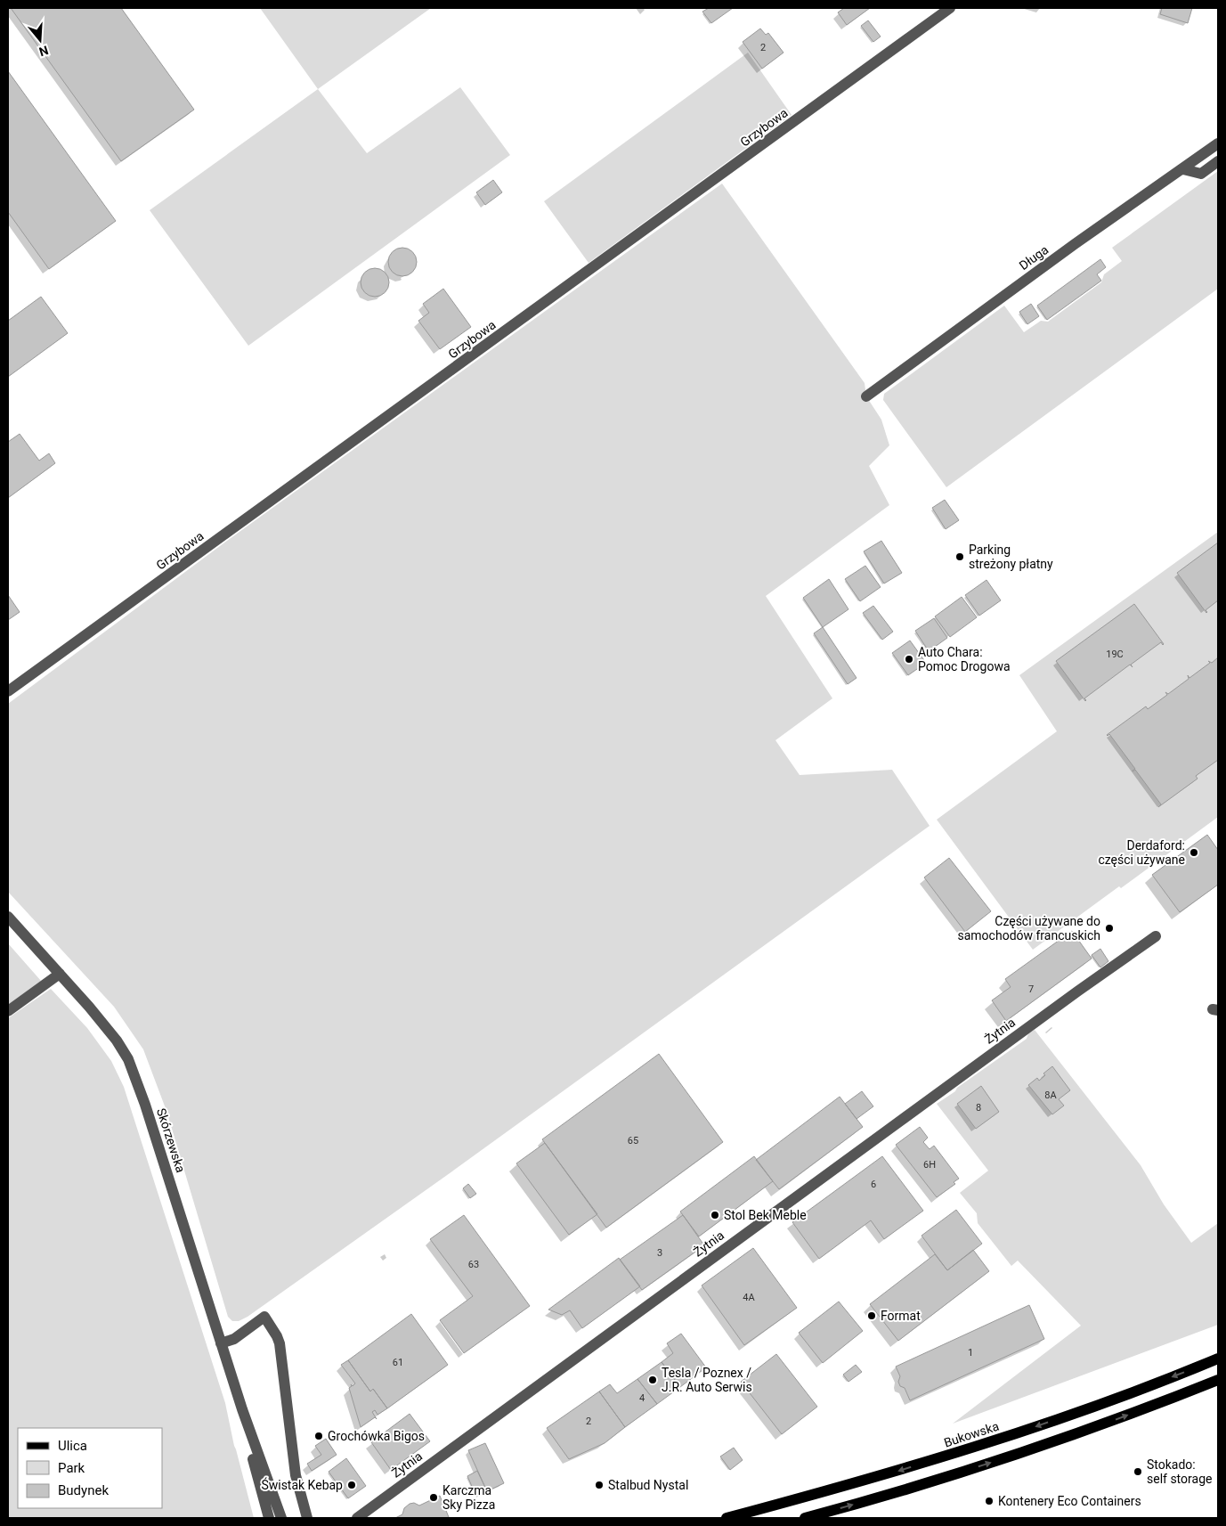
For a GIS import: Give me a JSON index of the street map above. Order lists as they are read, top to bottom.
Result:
{
  "streets": {
    "main road": ["Bukowska"],
    "street": [
      "Grzybowa",
      "Długa",
      "Żytnia",
      "Skórzewska"
    ]
  },
  "places": [
    "Parking streżony płatny",
    "Auto Chara: Pomoc Drogowa",
    "Derdaford: części używane",
    "Części używane do samochodów francuskich",
    "Stol Bek Meble",
    "Format",
    "Tesla / Poznex / J.R. Auto Serwis",
    "Grochówka Bigos",
    "Stokado: self storage",
    "Świstak Kebap",
    "Stalbud Nystal",
    "Karczma Sky Pizza",
    "Kontenery Eco Containers"
  ],
  "house_numbers": [
    "2",
    "19C",
    "7",
    "8A",
    "8",
    "65",
    "6H",
    "6",
    "3",
    "63",
    "4A",
    "1",
    "61",
    "4",
    "2"
  ],
  "legend": ["Ulica", "Park", "Budynek"],
  "north": "bottom"
}
